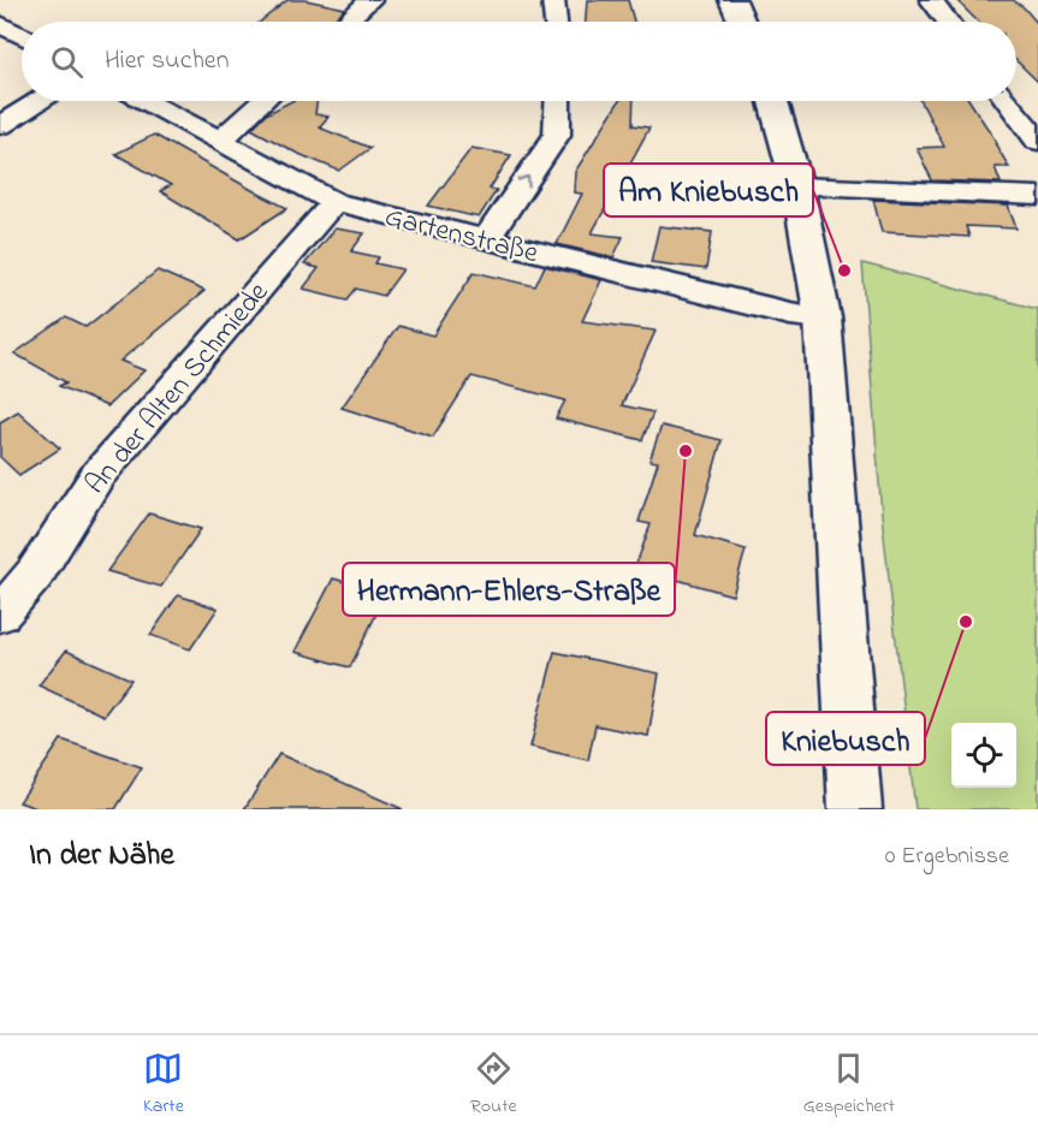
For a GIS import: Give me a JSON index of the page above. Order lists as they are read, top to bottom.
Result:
{
  "streets": {
    "street": ["Gartenstraße", "An der Alten Schmiede"]
  },
  "crossings": [
    ["Gartenstraße", "An der Alten Schmiede"]
  ],
  "places": ["Am Kniebusch", "Hermann-Ehlers-Straße", "Kniebusch"],
  "page": {
    "search": "Hier suchen",
    "heading": ["In der Nähe", "0 Ergebnisse"],
    "nav": ["Karte", "Route", "Gespeichert"]
  }
}
